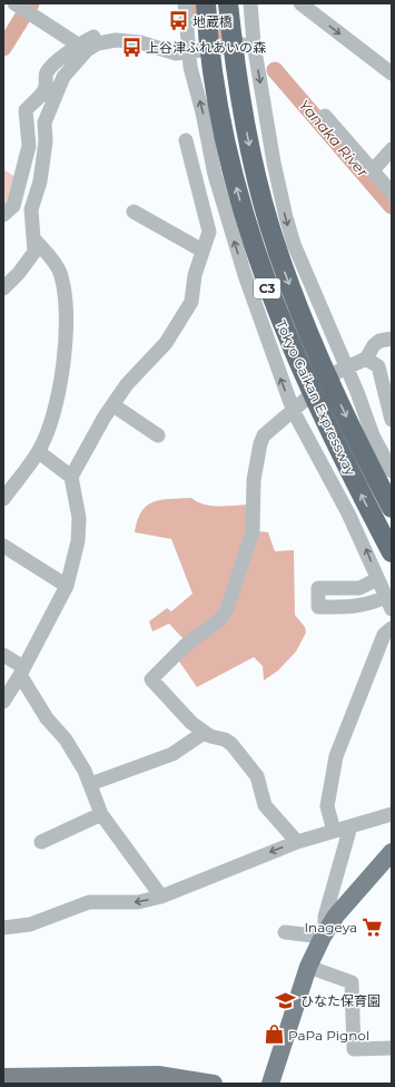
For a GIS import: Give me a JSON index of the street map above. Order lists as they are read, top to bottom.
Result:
{
  "streets": {
    "highway": ["C3", "Tokyo Gaikan Expressway"]
  },
  "water": ["Yanaka River"],
  "places": {
    "bus stop": ["地蔵橋", "上谷津ふれあいの森"],
    "supermarket": ["Inageya"],
    "school or university": ["ひなた保育園"],
    "shop": ["PaPa Pignol"]
  }
}
